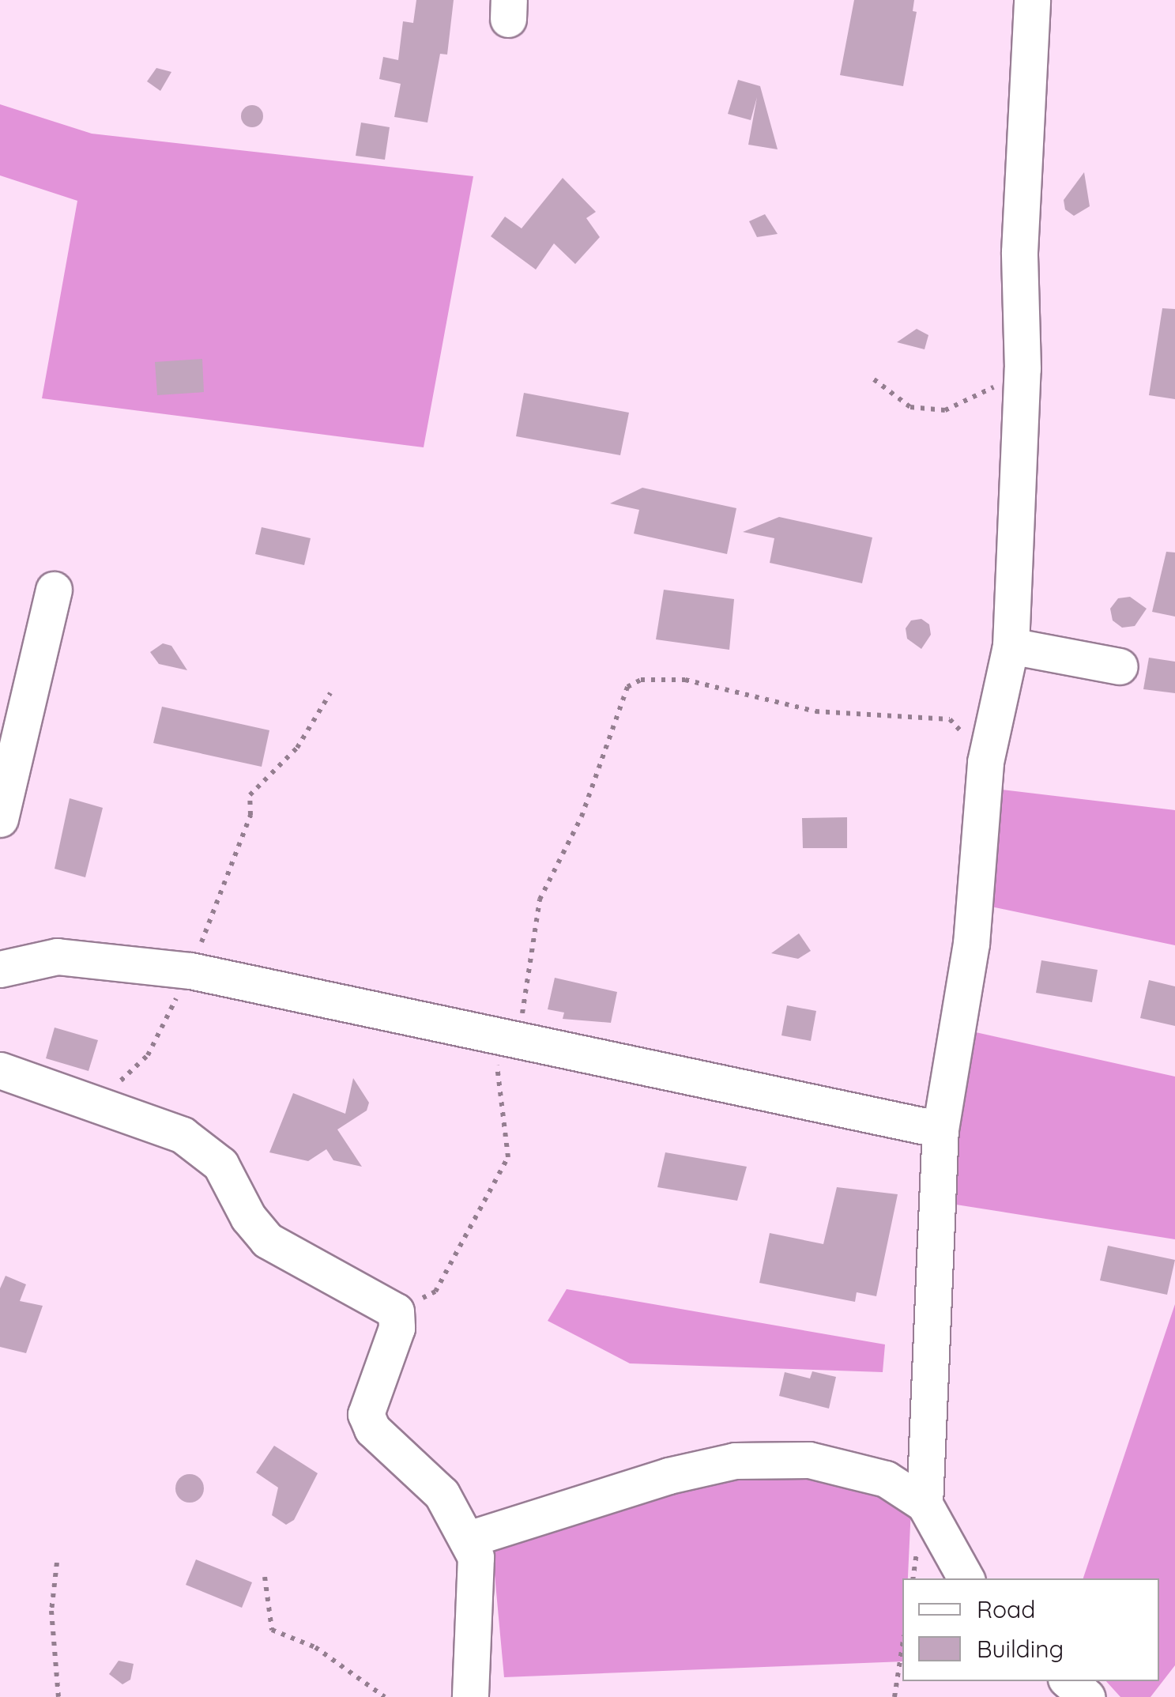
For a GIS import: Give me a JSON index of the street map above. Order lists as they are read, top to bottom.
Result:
{
  "legend": ["Road", "Building"]
}
